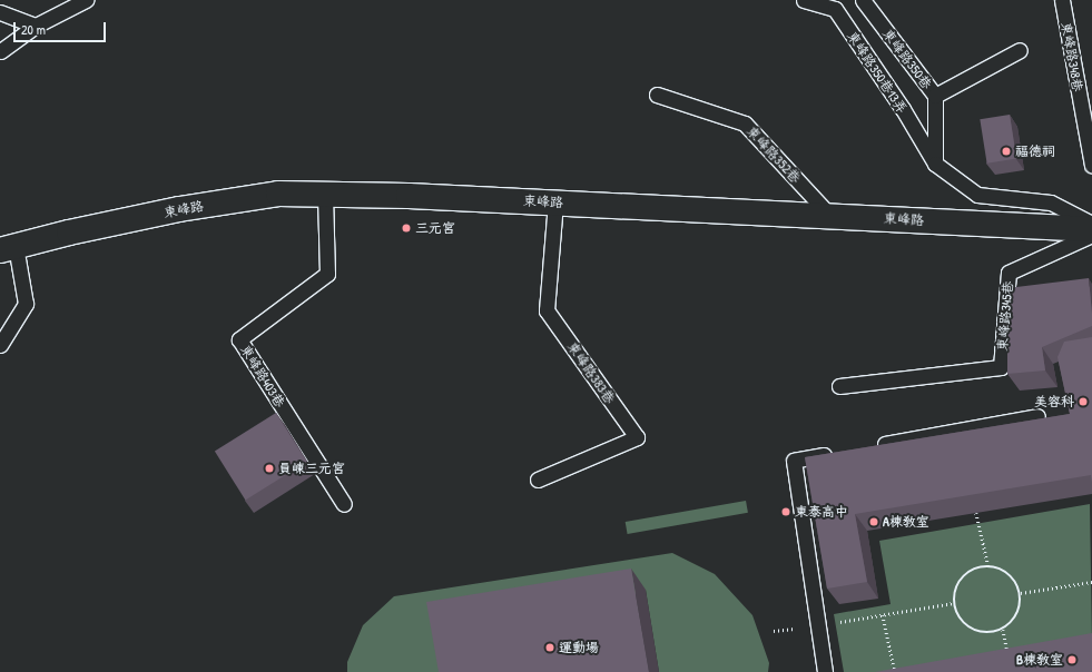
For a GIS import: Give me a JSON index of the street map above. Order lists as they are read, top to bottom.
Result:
{
  "streets": {
    "main road": ["東峰路"],
    "lane": [
      "東峰路348巷",
      "東峰路350巷",
      "東峰路350巷13弄",
      "東峰路352巷",
      "東峰路345巷",
      "東峰路383巷",
      "東峰路403巷"
    ]
  },
  "crossings": [
    ["東峰路350巷", "東峰路350巷13弄"],
    ["東峰路352巷", "東峰路"],
    ["東峰路", "東峰路383巷"],
    ["東峰路", "東峰路403巷"]
  ],
  "places": [
    "福德祠",
    "三元宮",
    "美容科",
    "員崠三元宮",
    "東泰高中",
    "A棟教室",
    "運動場",
    "B棟教室"
  ],
  "scale_bar": "20 m"
}
